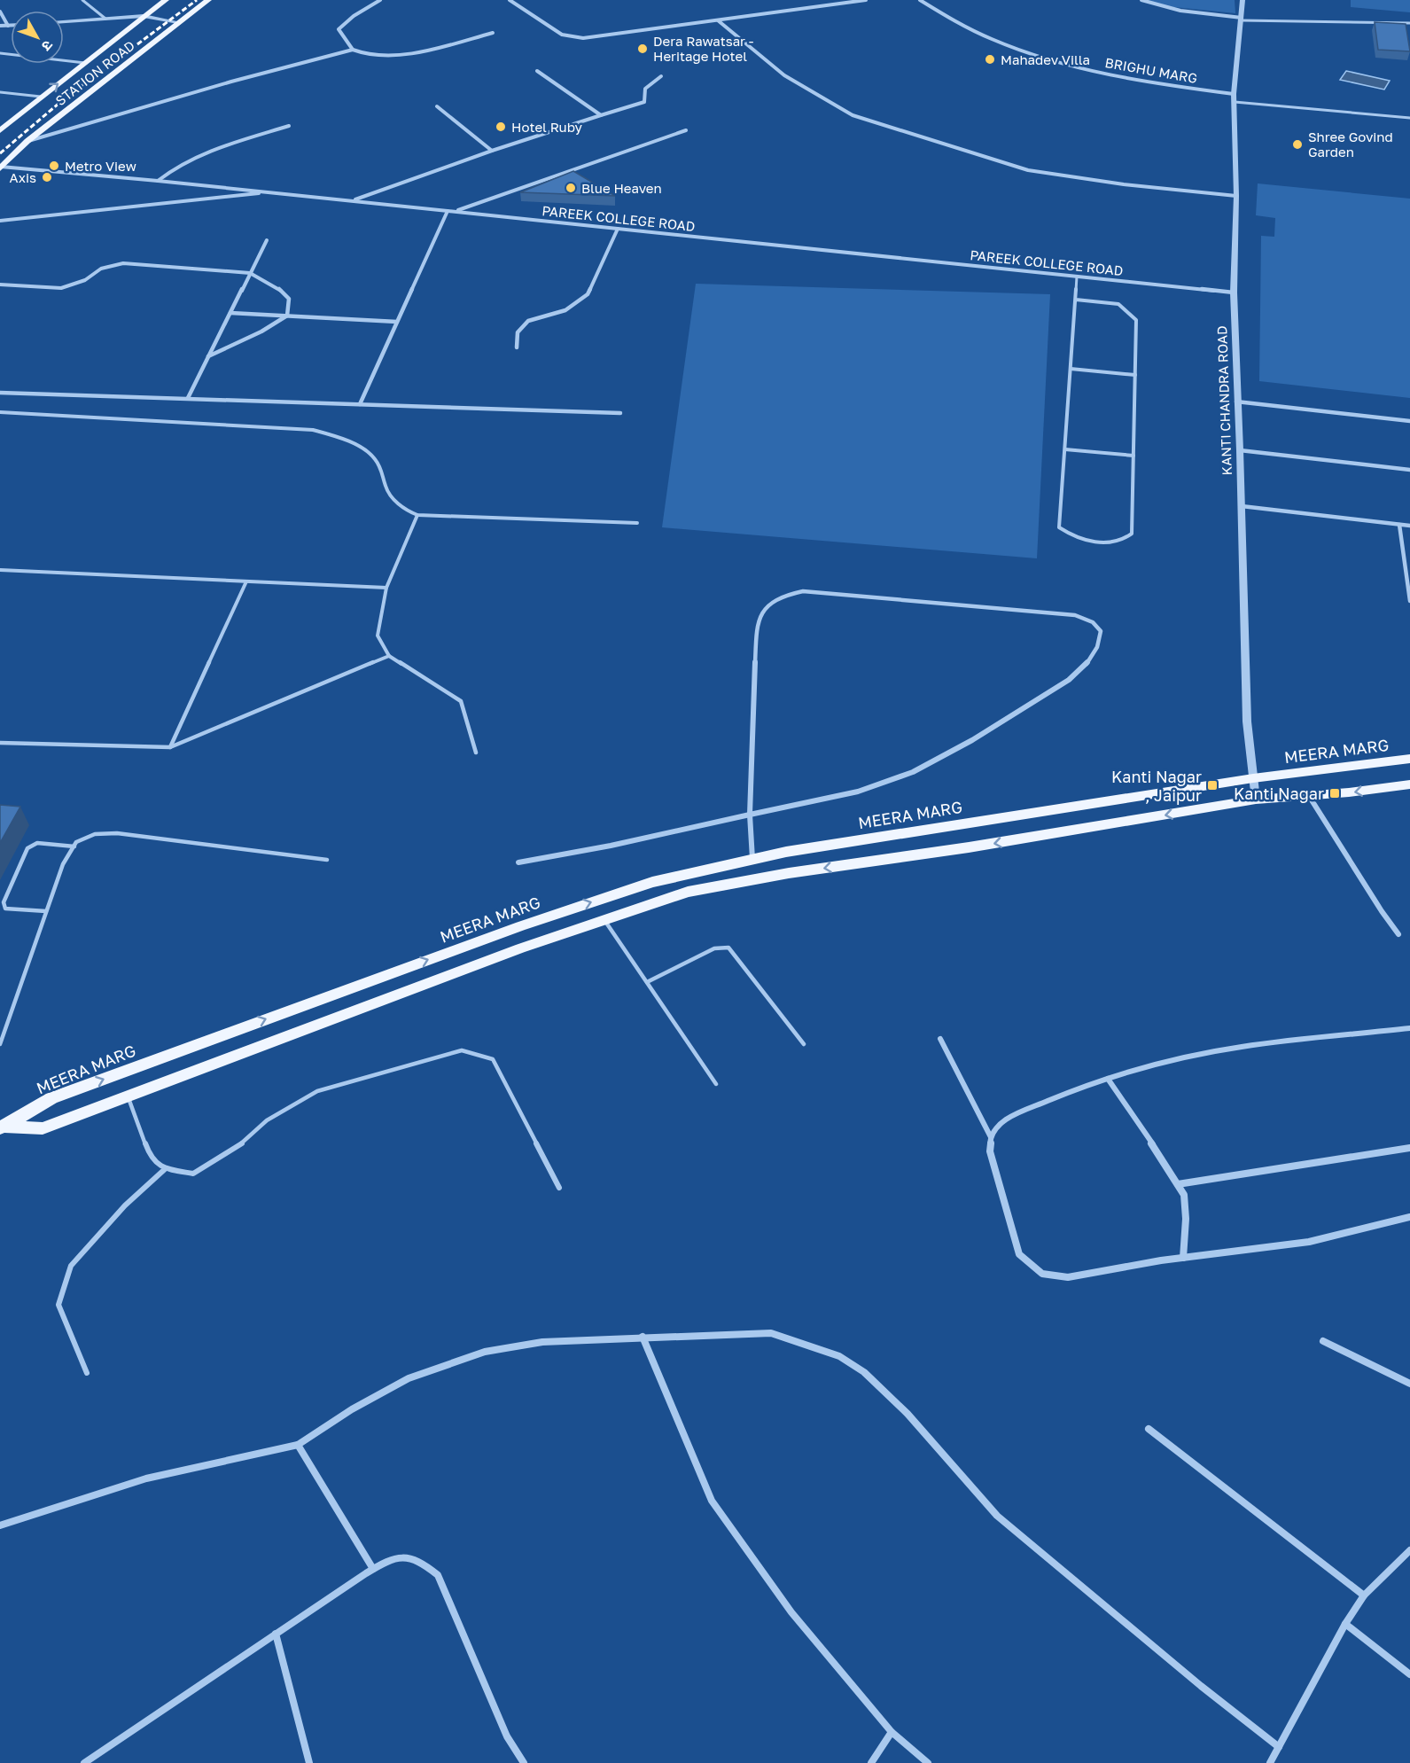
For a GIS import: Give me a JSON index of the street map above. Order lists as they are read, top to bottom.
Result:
{
  "streets": {
    "main road": ["STATION ROAD", "MEERA MARG"],
    "street": ["BRIGHU MARG", "PAREEK COLLEGE ROAD", "KANTI CHANDRA ROAD"]
  },
  "crossings": [
    ["BRIGHU MARG", "KANTI CHANDRA ROAD"],
    ["STATION ROAD", "PAREEK COLLEGE ROAD"],
    ["PAREEK COLLEGE ROAD", "KANTI CHANDRA ROAD"],
    ["KANTI CHANDRA ROAD", "MEERA MARG"]
  ],
  "places": {
    "other": [
      "Dera Rawatsar - Heritage Hotel",
      "Mahadev Villa",
      "Hotel Ruby",
      "Shree Govind Garden",
      "Metro View",
      "Axis",
      "Blue Heaven"
    ],
    "transit": ["Kanti Nagar , Jaipur", "Kanti Nagar"]
  },
  "north": "bottom right"
}
